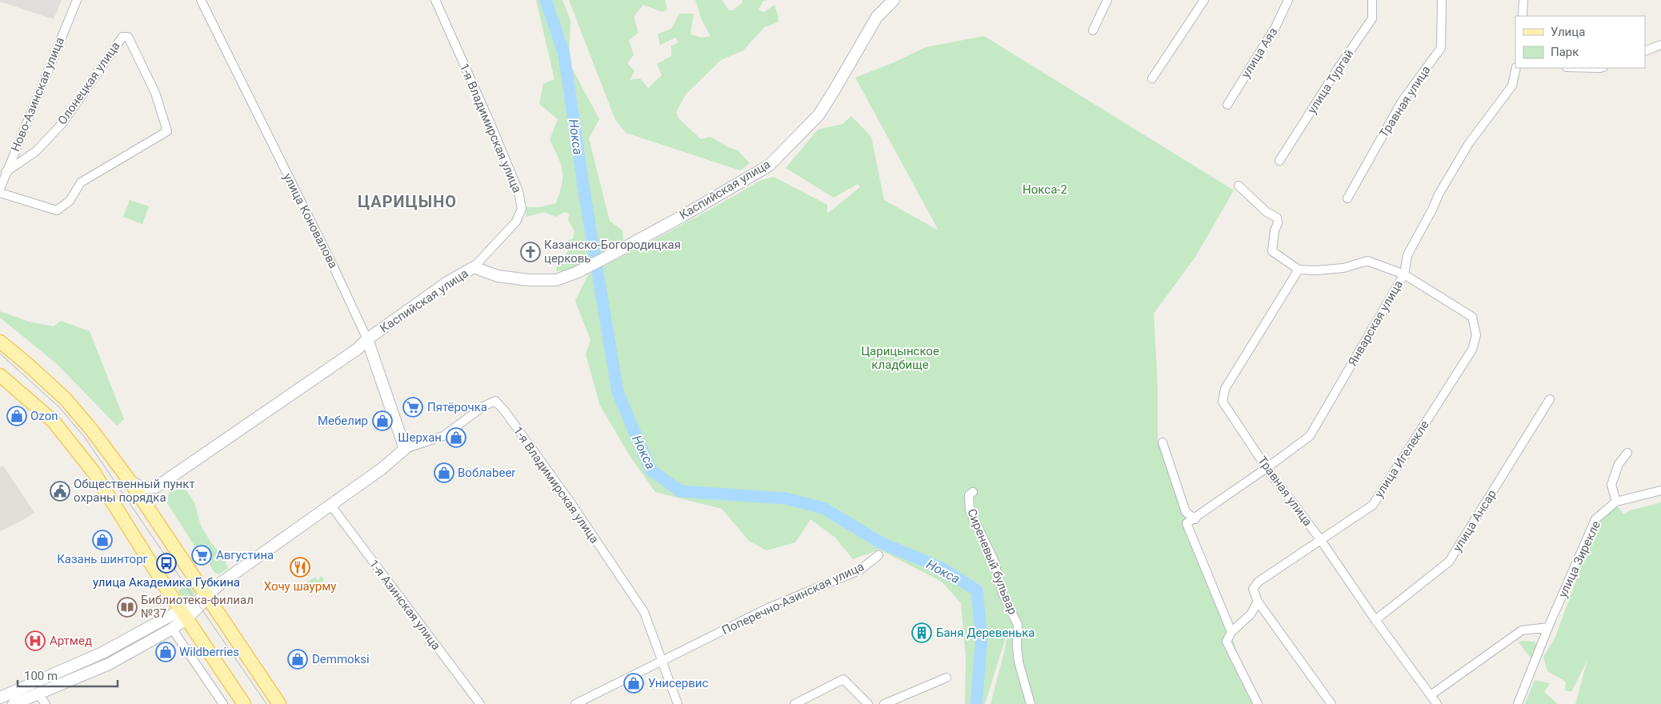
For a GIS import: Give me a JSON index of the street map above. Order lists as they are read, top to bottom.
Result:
{
  "streets": {
    "street": [
      "улица Аяз",
      "улица Тургай",
      "Олонецкая улица",
      "Ново-Азинская улица",
      "Травная улица",
      "1-я Владимирская улица",
      "Каспийская улица",
      "улица Коновалова",
      "Январская улица",
      "улица Игелекле",
      "улица Ансар",
      "улица Зирекле",
      "Сиреневый бульвар",
      "Поперечно-Азинская улица",
      "1-я Азинская улица"
    ]
  },
  "crossings": [
    ["Олонецкая улица", "Ново-Азинская улица"],
    ["Травная улица", "Январская улица"],
    ["Травная улица", "улица Игелекле"],
    ["Травная улица", "улица Ансар"],
    ["1-я Владимирская улица", "Каспийская улица"],
    ["1-я Владимирская улица", "улица Коновалова"],
    ["1-я Владимирская улица", "Поперечно-Азинская улица"],
    ["Каспийская улица", "улица Коновалова"],
    ["Январская улица", "улица Игелекле"]
  ],
  "districts": ["ЦАРИЦЫНО"],
  "water": ["Нокса"],
  "parks": ["Нокса-2", "Царицынское кладбище"],
  "places": {
    "church": ["Казанско-Богородицкая церковь"],
    "supermarket": ["Пятёрочка", "Августина"],
    "shop": [
      "Ozon",
      "Мебелир",
      "Шерхан",
      "Воблаbeer",
      "Казань шинторг",
      "Wildberries",
      "Demmoksi",
      "Унисервис"
    ],
    "public building": ["Общественный пункт охраны порядка"],
    "bus stop": ["улица Академика Губкина"],
    "restaurant": ["Хочу шаурму"],
    "library": ["Библиотека-филиал №37"],
    "building": ["Баня Деревенька"],
    "hospital": ["Артмед"]
  },
  "legend": ["Улица", "Парк"],
  "scale_bar": "100 m"
}
